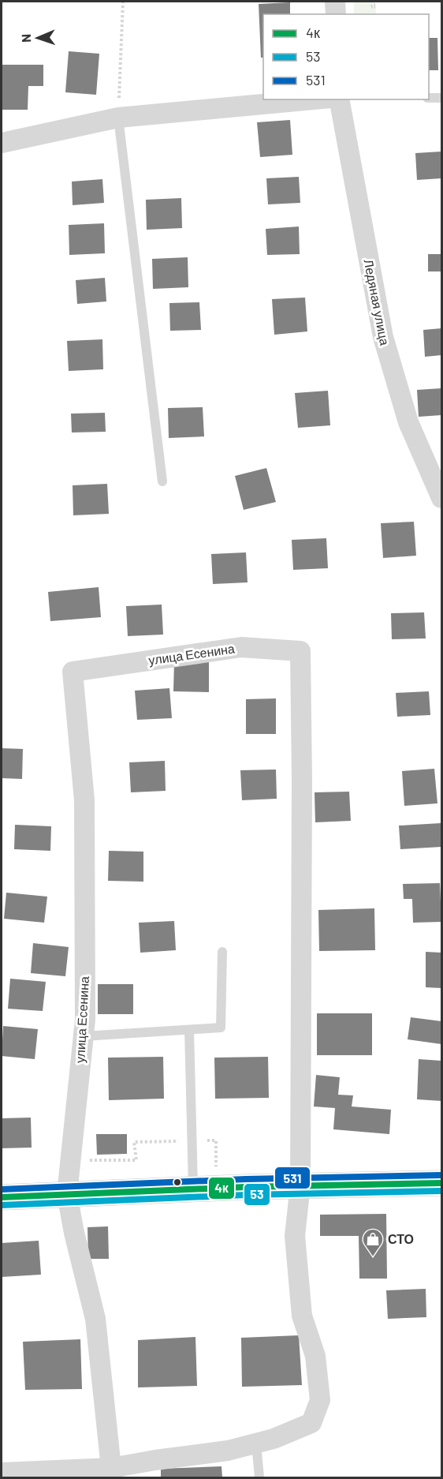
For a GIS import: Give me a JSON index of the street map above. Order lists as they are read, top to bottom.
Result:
{
  "streets": {
    "street": ["Ледяная улица", "улица Есенина"]
  },
  "places": {
    "shop": ["СТО"]
  },
  "lines": ["transit line 531", "transit line 4к", "transit line 53"],
  "legend": ["4к", "53", "531"],
  "north": "left"
}
